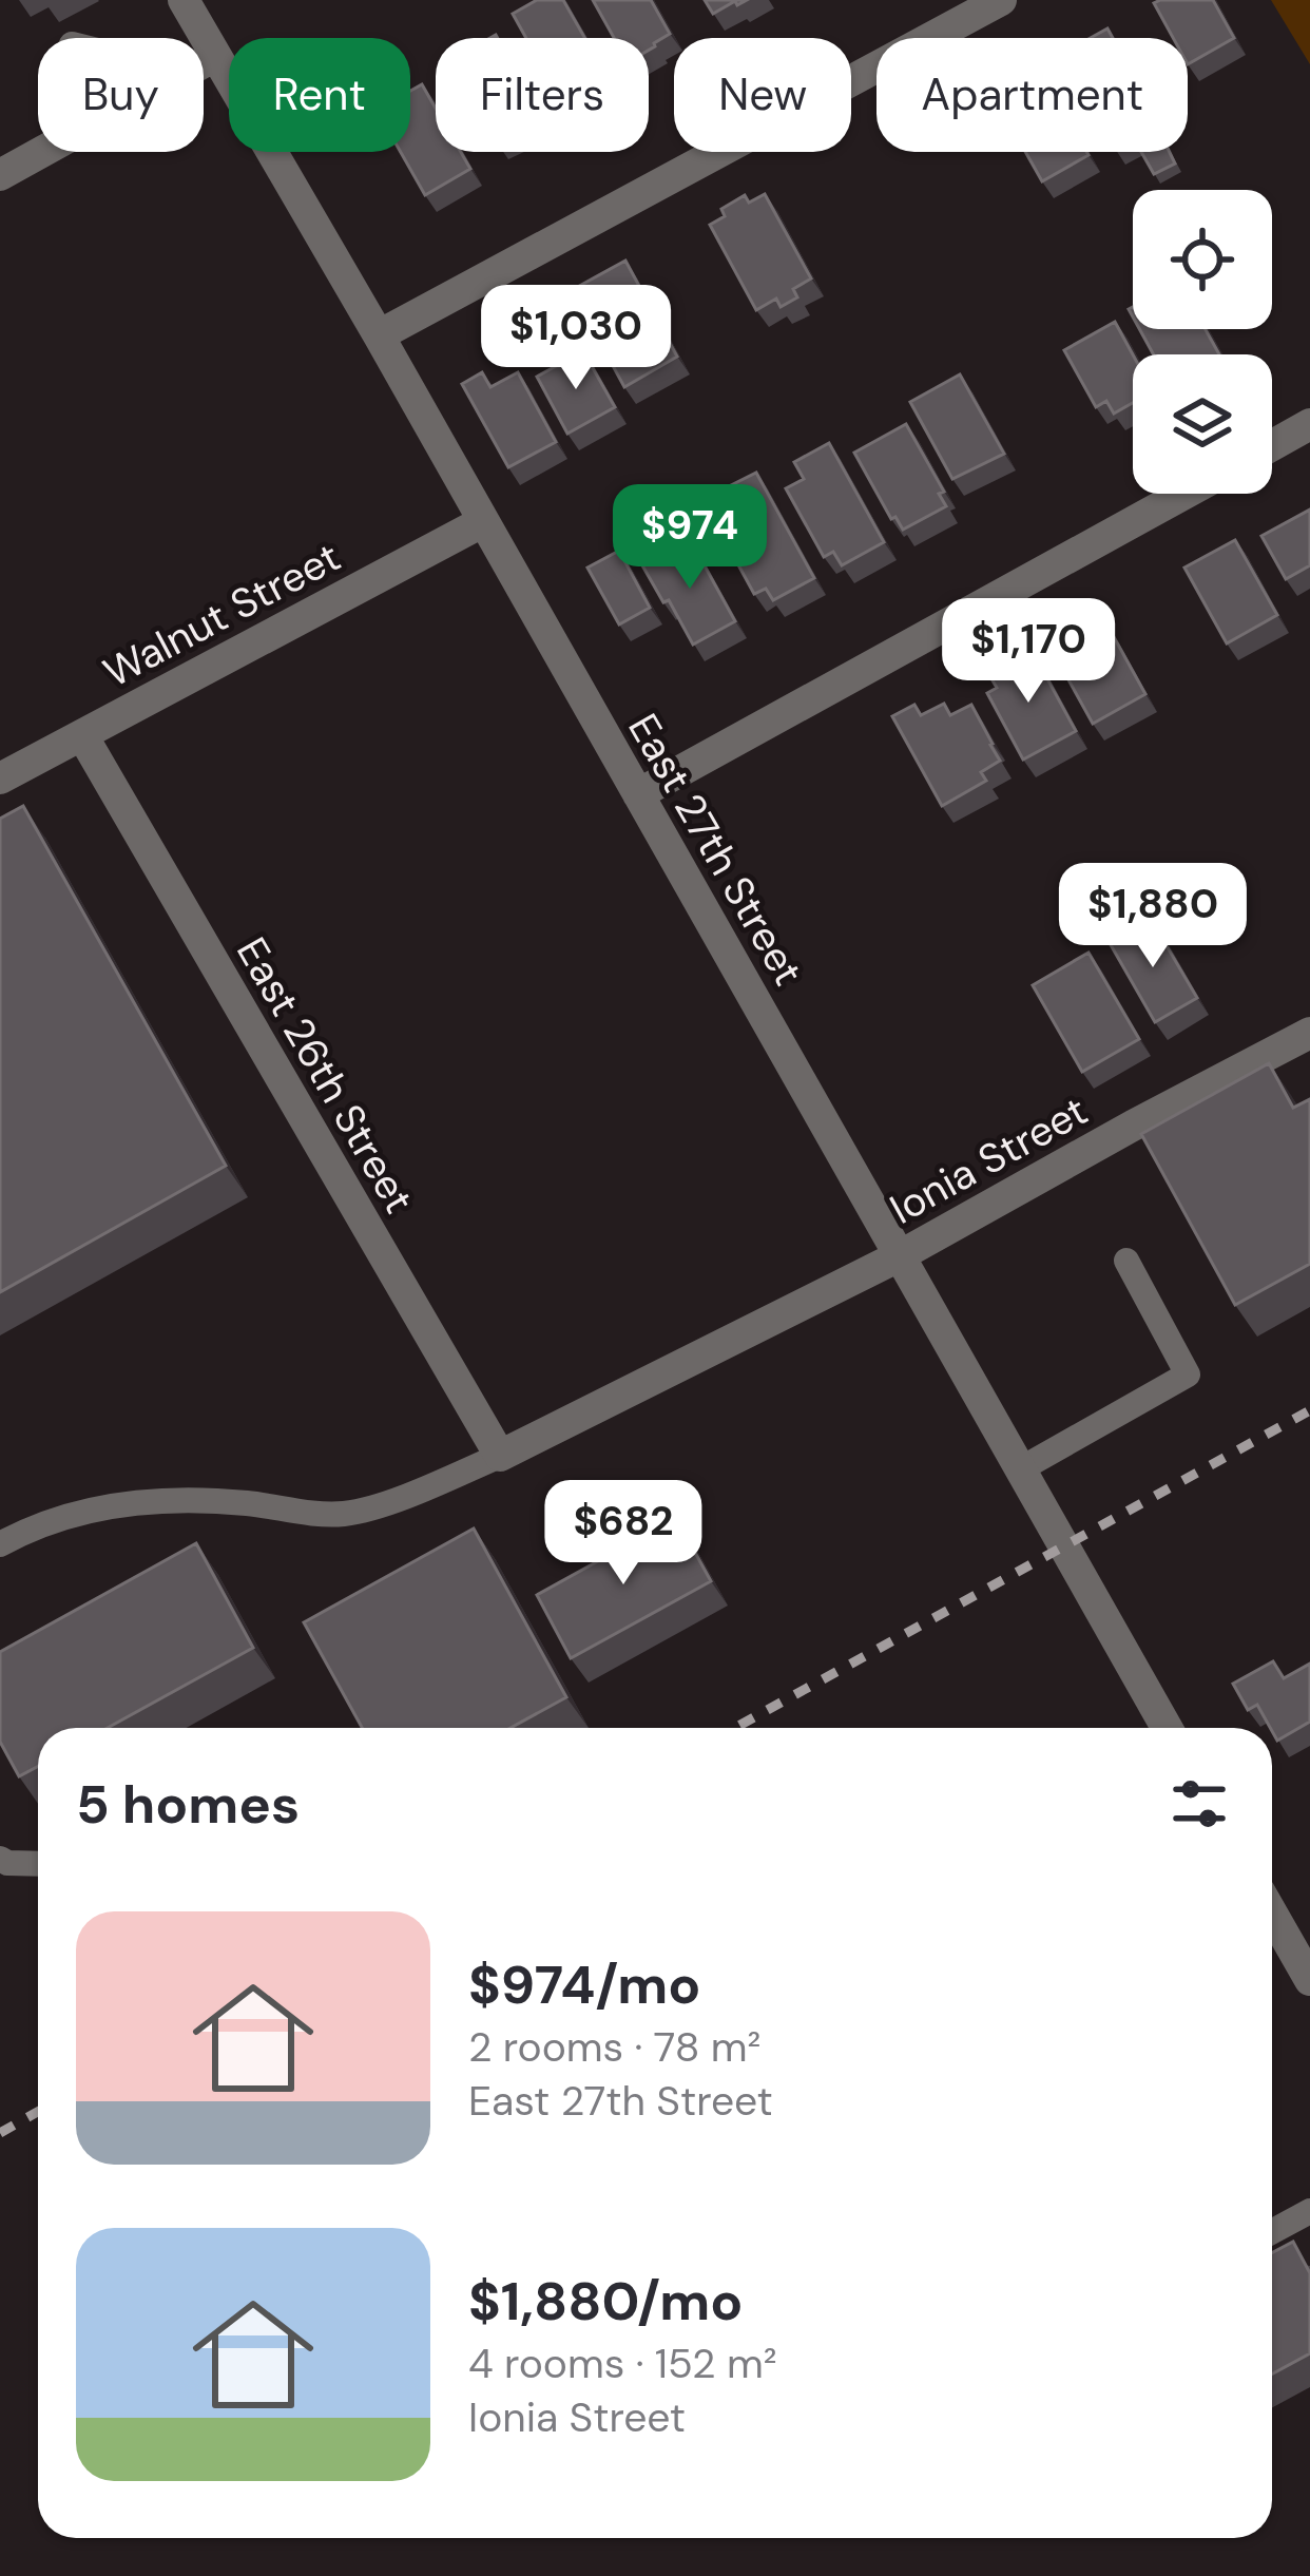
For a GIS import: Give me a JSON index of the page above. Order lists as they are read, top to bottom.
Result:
{
  "streets": {
    "street": [
      "Walnut Street",
      "East 27th Street",
      "East 26th Street",
      "Ionia Street"
    ]
  },
  "crossings": [
    ["Walnut Street", "East 27th Street"],
    ["Walnut Street", "East 26th Street"],
    ["East 27th Street", "Ionia Street"],
    ["East 26th Street", "Ionia Street"]
  ],
  "page": {
    "chip": [
      "Buy",
      "Rent",
      "Filters",
      "New",
      "Apartment"
    ],
    "price": [
      "$1,030",
      "$974",
      "$1,170",
      "$1,880",
      "$682"
    ],
    "heading": "5 homes",
    "list": [
      {
        "name": "$974/mo",
        "note": "2 rooms · 78 m² · East 27th Street"
      },
      {
        "name": "$1,880/mo",
        "note": "4 rooms · 152 m² · Ionia Street"
      }
    ]
  }
}
